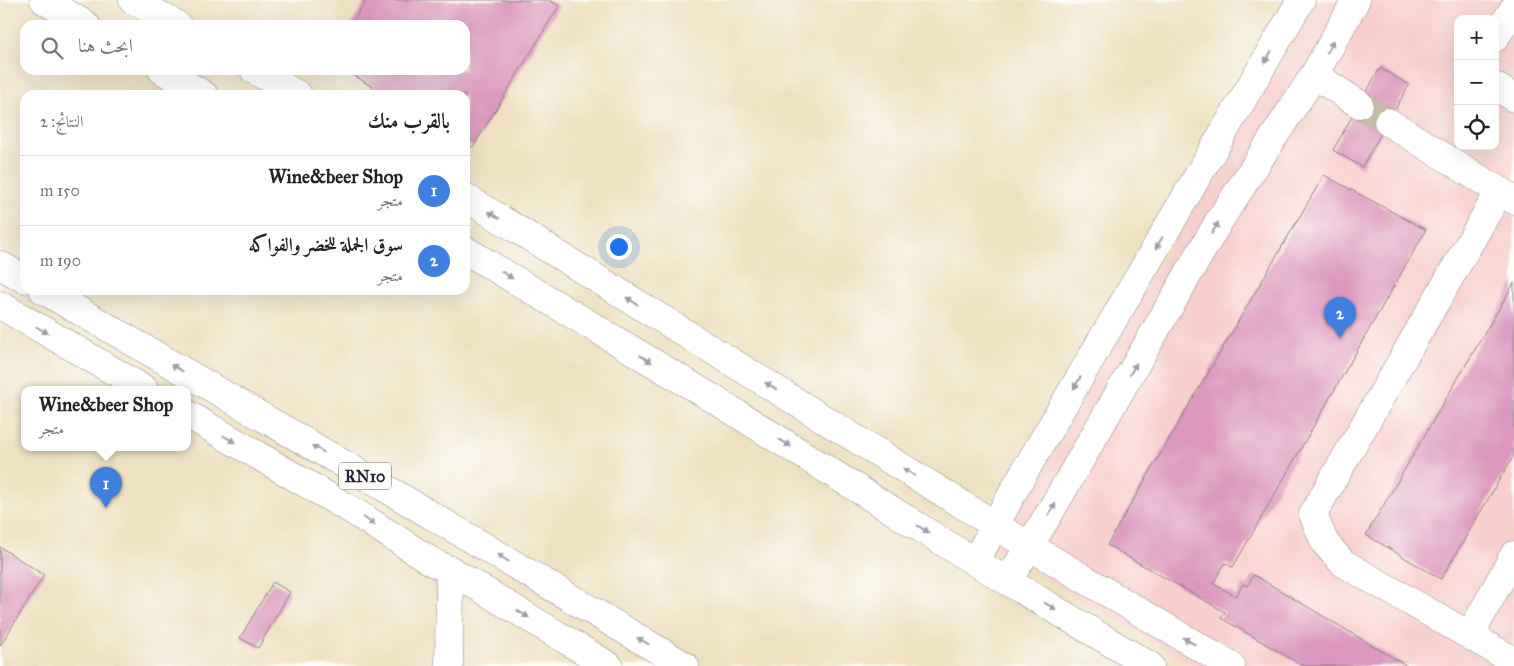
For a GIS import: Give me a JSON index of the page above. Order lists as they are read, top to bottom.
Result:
{
  "streets": {
    "street": ["RN10"]
  },
  "page": {
    "map_buttons": ["+", "−"],
    "search": "ابحث هنا",
    "heading": ["بالقرب منك", "النتائج: 2"],
    "list": [
      {
        "mark": "1",
        "name": "Wine&beer Shop",
        "note": "متجر",
        "value": "150 m"
      },
      {
        "mark": "2",
        "name": "سوق الجملة للخضر والفواكه",
        "note": "متجر",
        "value": "190 m"
      }
    ],
    "pins": ["2", "1"],
    "popup": ["Wine&beer Shop", "متجر"]
  }
}
